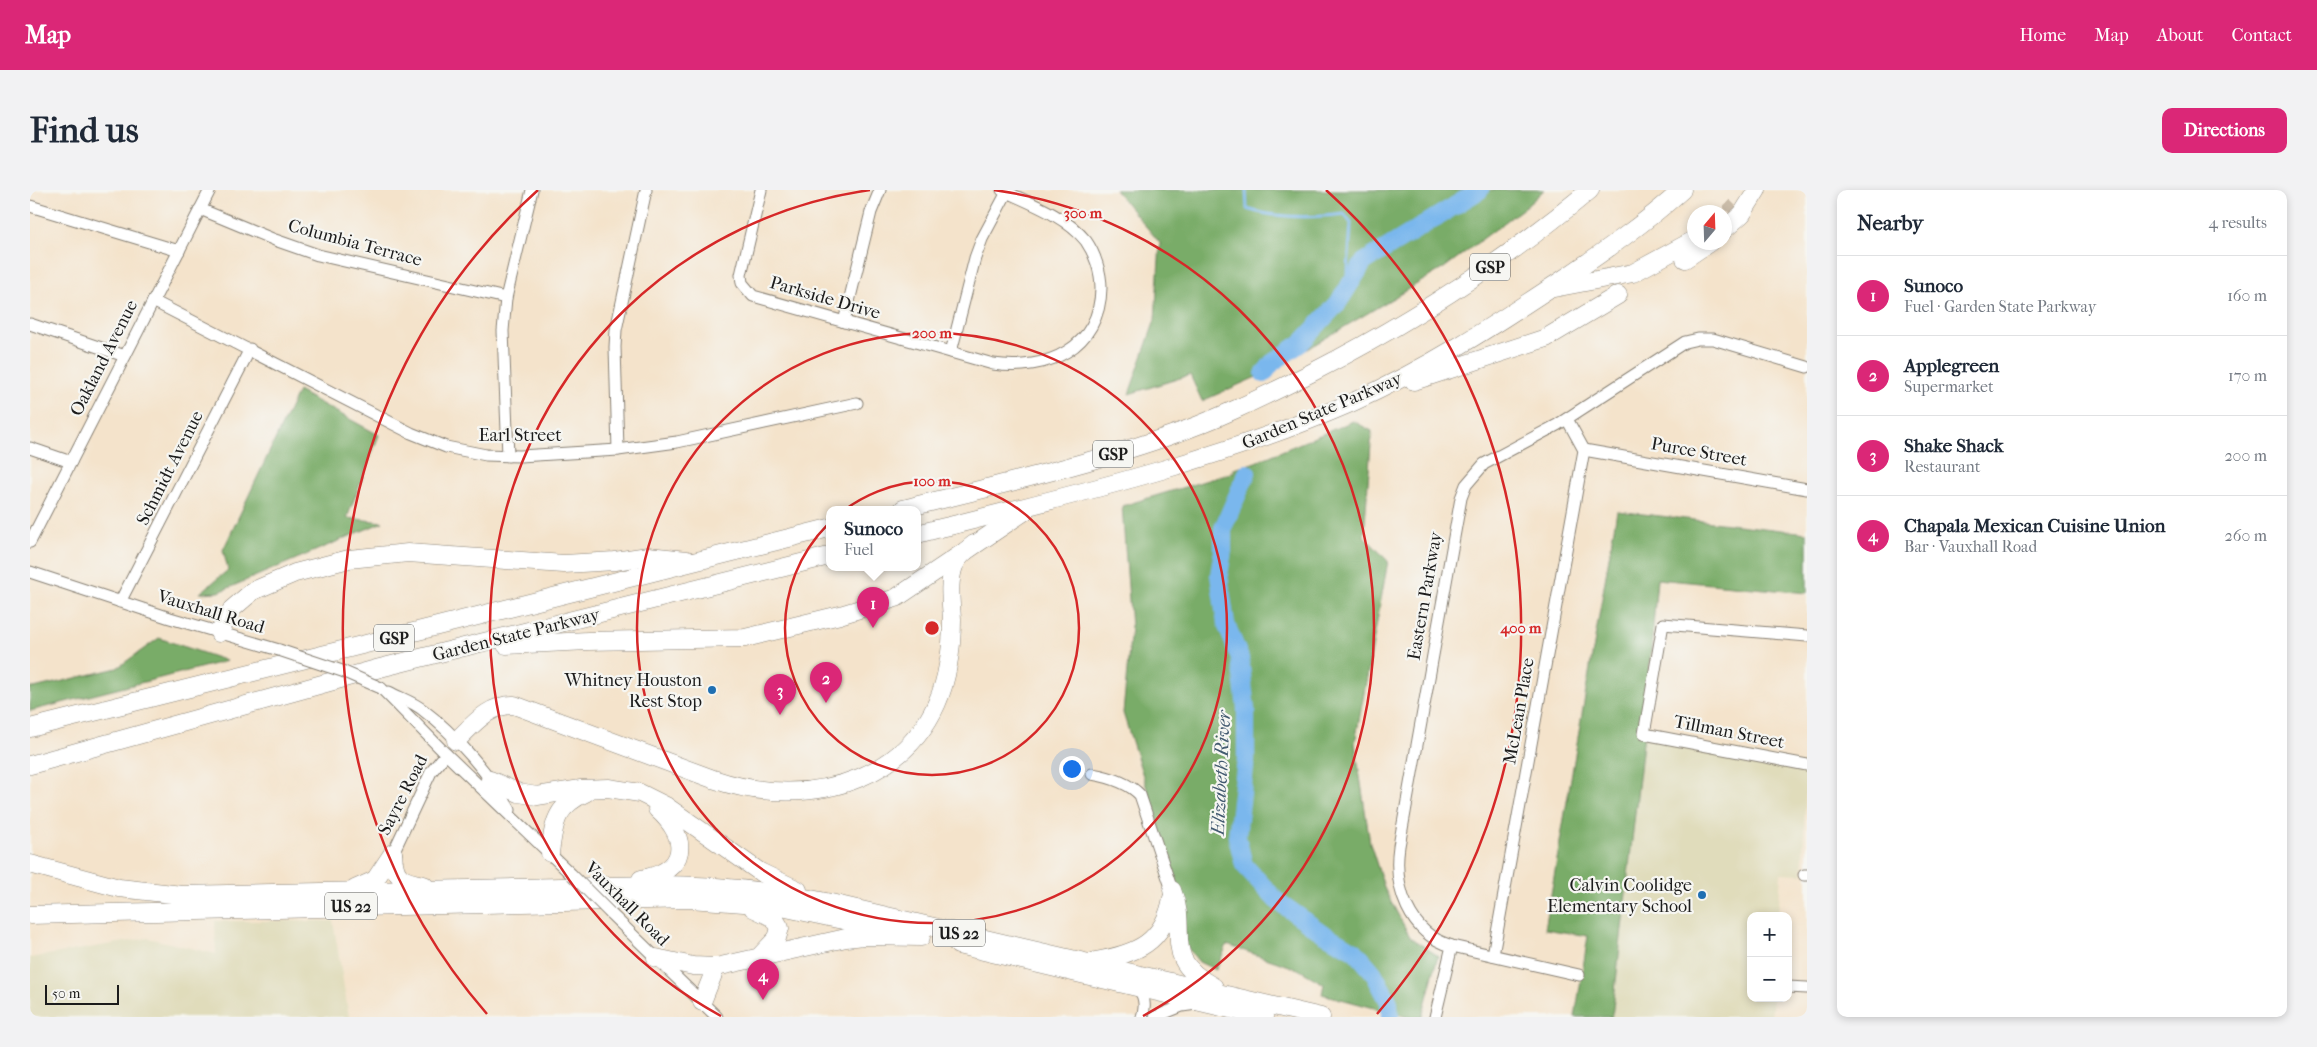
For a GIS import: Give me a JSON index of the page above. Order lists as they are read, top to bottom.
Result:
{
  "streets": {
    "highway": ["GSP", "Garden State Parkway", "US 22"],
    "street": [
      "Columbia Terrace",
      "Parkside Drive",
      "Oakland Avenue",
      "Earl Street",
      "Purce Street",
      "Schmidt Avenue",
      "Eastern Parkway",
      "Vauxhall Road",
      "McLean Place",
      "Tillman Street",
      "Sayre Road"
    ]
  },
  "crossings": [
    ["Columbia Terrace", "Oakland Avenue"],
    ["Oakland Avenue", "Earl Street"],
    ["Earl Street", "Schmidt Avenue"],
    ["Purce Street", "McLean Place"],
    ["Schmidt Avenue", "Vauxhall Road"],
    ["Eastern Parkway", "McLean Place"],
    ["Vauxhall Road", "Sayre Road"]
  ],
  "water": ["Elizabeth River"],
  "places": ["Whitney Houston Rest Stop", "Calvin Coolidge Elementary School"],
  "scale_bar": "50 m",
  "north": "top",
  "page": {
    "header": "Map",
    "nav": [
      "Home",
      "Map",
      "About",
      "Contact"
    ],
    "buttons": "Directions",
    "title": "Find us",
    "heading": ["Nearby", "4 results"],
    "list": [
      {
        "mark": "1",
        "name": "Sunoco",
        "note": "Fuel · Garden State Parkway",
        "value": "160 m"
      },
      {
        "mark": "2",
        "name": "Applegreen",
        "note": "Supermarket",
        "value": "170 m"
      },
      {
        "mark": "3",
        "name": "Shake Shack",
        "note": "Restaurant",
        "value": "200 m"
      },
      {
        "mark": "4",
        "name": "Chapala Mexican Cuisine Union",
        "note": "Bar · Vauxhall Road",
        "value": "260 m"
      }
    ],
    "popup": ["Sunoco", "Fuel"],
    "pins": [
      "1",
      "2",
      "3",
      "4"
    ],
    "map_buttons": ["+", "−"],
    "scale": "50 m"
  },
  "rings": [
    "300 m",
    "200 m",
    "100 m",
    "400 m"
  ]
}
